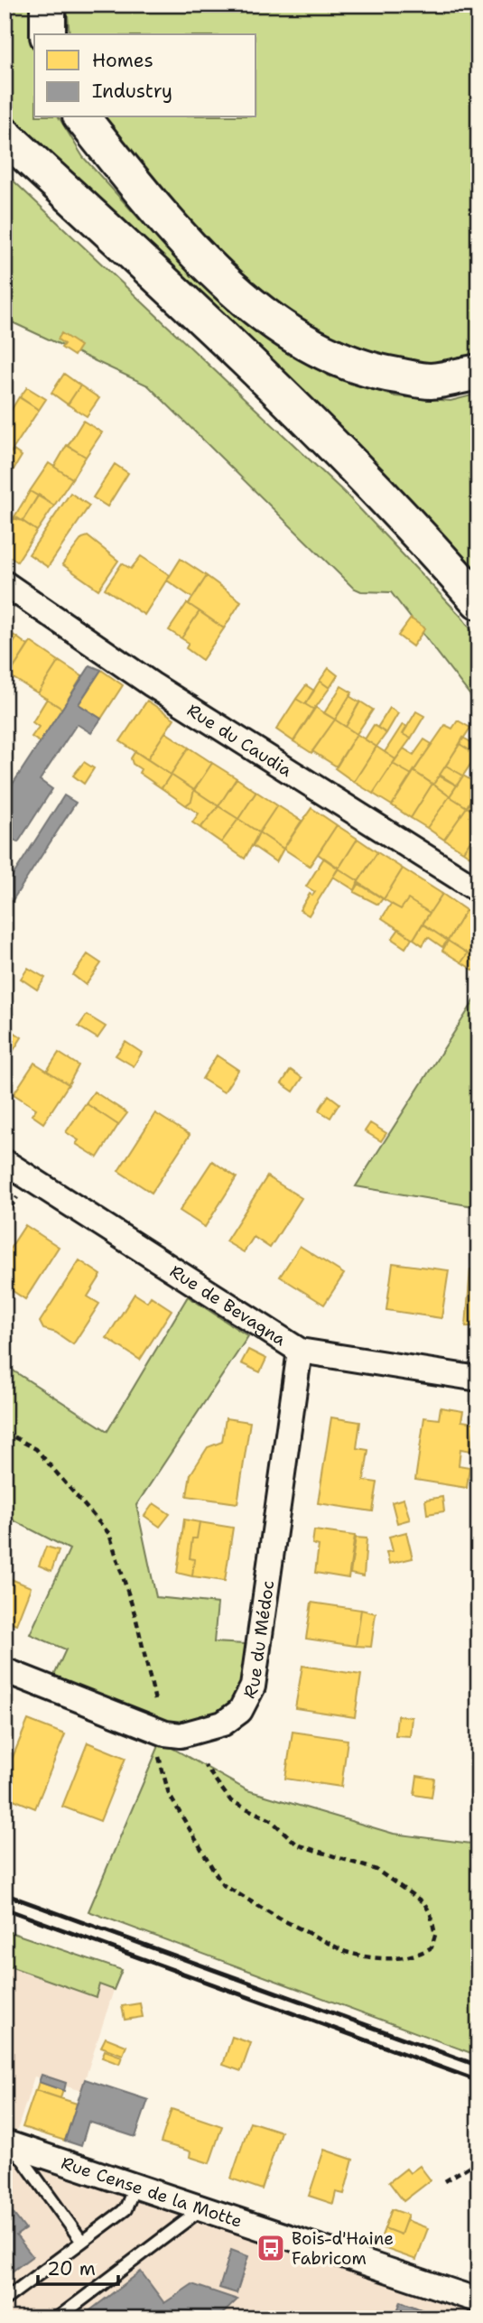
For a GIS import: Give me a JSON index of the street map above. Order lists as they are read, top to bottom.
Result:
{
  "streets": {
    "street": [
      "Rue du Caudia",
      "Rue de Bevagna",
      "Rue du Médoc",
      "Rue Cense de la Motte"
    ]
  },
  "crossings": [
    ["Rue de Bevagna", "Rue du Médoc"]
  ],
  "places": {
    "bus stop": ["Bois-d'Haine Fabricom"]
  },
  "legend": ["Homes", "Industry"],
  "scale_bar": "20 m"
}
